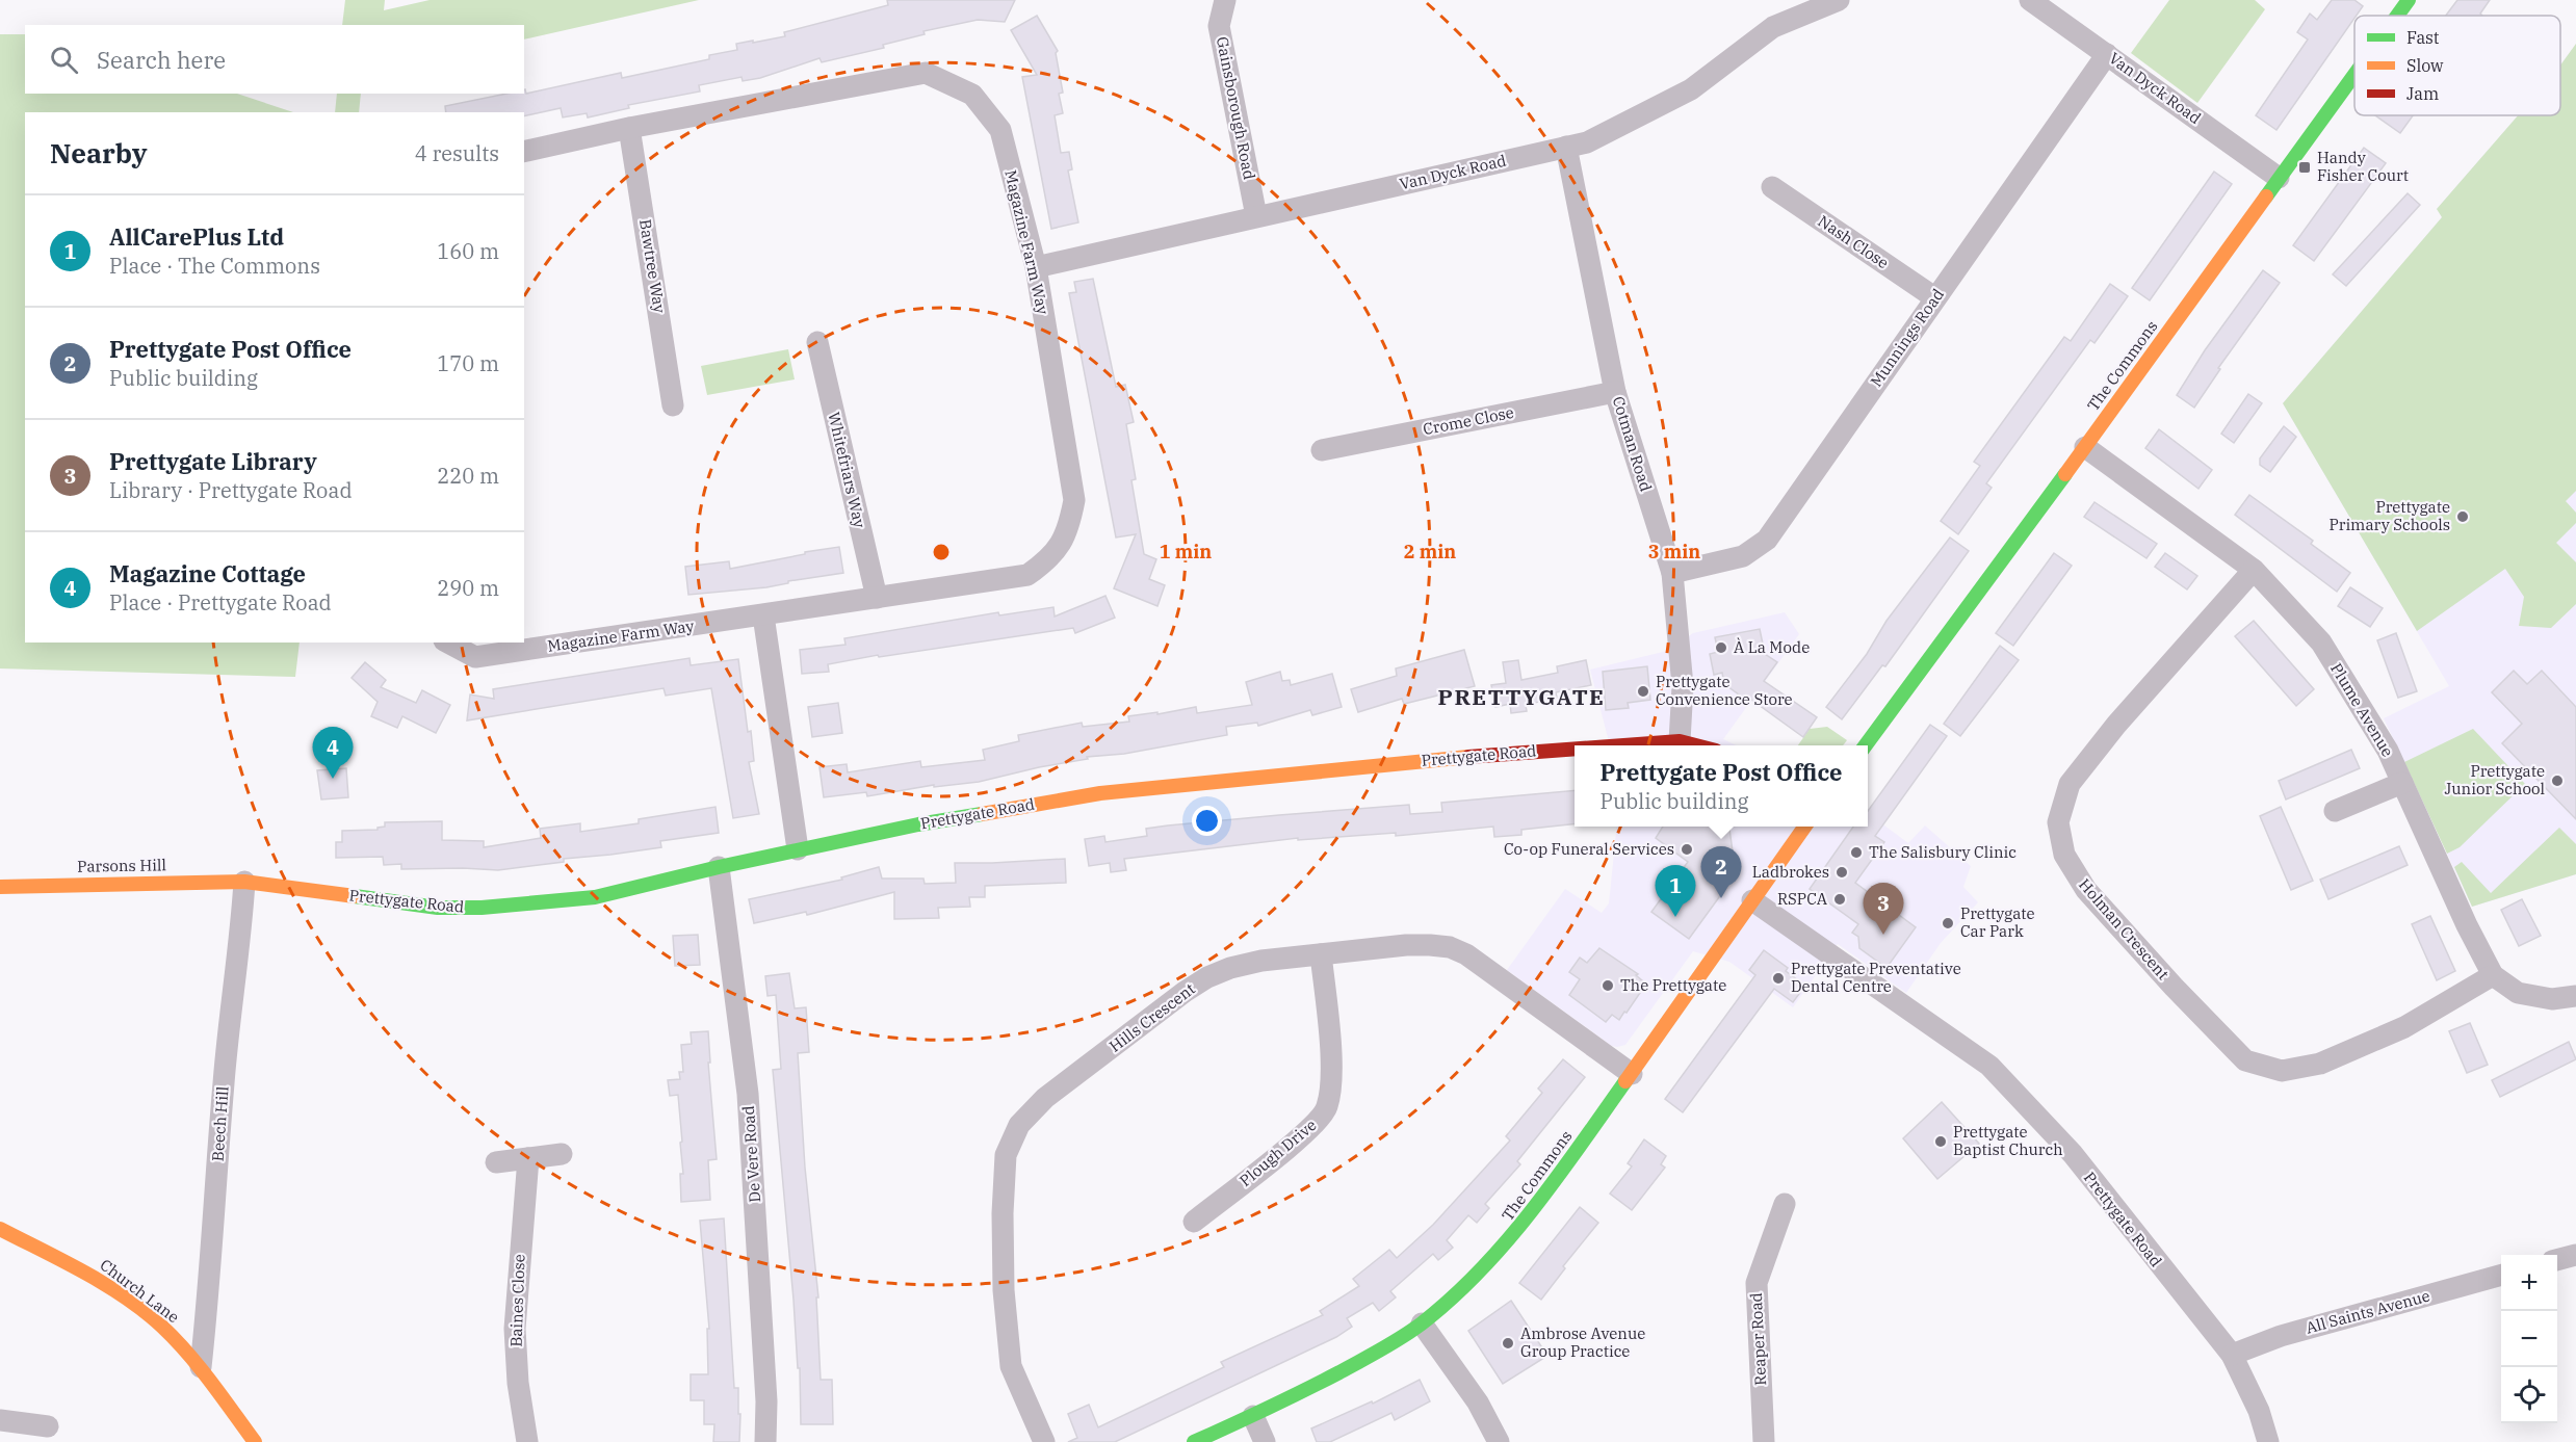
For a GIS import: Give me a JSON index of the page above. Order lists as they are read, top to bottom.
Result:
{
  "streets": {
    "street": [
      "Van Dyck Road",
      "Gainsborough Road",
      "Magazine Farm Way",
      "Nash Close",
      "Bawtree Way",
      "Munnings Road",
      "The Commons",
      "Crome Close",
      "Cotman Road",
      "Whitefriars Way",
      "Plume Avenue",
      "Prettygate Road",
      "Parsons Hill",
      "Holman Crescent",
      "Hills Crescent",
      "Beech Hill",
      "Plough Drive",
      "De Vere Road",
      "Church Lane",
      "Baines Close",
      "All Saints Avenue",
      "Reaper Road"
    ]
  },
  "crossings": [
    ["Van Dyck Road", "Gainsborough Road"],
    ["Van Dyck Road", "Magazine Farm Way"],
    ["Van Dyck Road", "Munnings Road"],
    ["Van Dyck Road", "The Commons"],
    ["Van Dyck Road", "Cotman Road"],
    ["Magazine Farm Way", "Bawtree Way"],
    ["Magazine Farm Way", "Whitefriars Way"],
    ["Nash Close", "Munnings Road"],
    ["Munnings Road", "Cotman Road"],
    ["The Commons", "Plume Avenue"],
    ["The Commons", "Prettygate Road"],
    ["The Commons", "Hills Crescent"],
    ["Crome Close", "Cotman Road"],
    ["Cotman Road", "Prettygate Road"],
    ["Plume Avenue", "Holman Crescent"],
    ["Prettygate Road", "Parsons Hill"],
    ["Prettygate Road", "Beech Hill"],
    ["Prettygate Road", "De Vere Road"],
    ["Prettygate Road", "All Saints Avenue"],
    ["Parsons Hill", "Beech Hill"],
    ["Hills Crescent", "Plough Drive"],
    ["Beech Hill", "Church Lane"]
  ],
  "districts": ["PRETTYGATE"],
  "places": {
    "transit": ["Handy Fisher Court"],
    "other": [
      "Prettygate Primary Schools",
      "À La Mode",
      "Prettygate Convenience Store",
      "Prettygate Junior School",
      "Co-op Funeral Services",
      "The Salisbury Clinic",
      "Ladbrokes",
      "RSPCA",
      "Prettygate Car Park",
      "Prettygate Preventative Dental Centre",
      "The Prettygate",
      "Prettygate Baptist Church",
      "Ambrose Avenue Group Practice"
    ]
  },
  "legend": ["Fast", "Slow", "Jam"],
  "page": {
    "search": "Search here",
    "heading": ["Nearby", "4 results"],
    "list": [
      {
        "mark": "1",
        "name": "AllCarePlus Ltd",
        "note": "Place · The Commons",
        "value": "160 m"
      },
      {
        "mark": "2",
        "name": "Prettygate Post Office",
        "note": "Public building",
        "value": "170 m"
      },
      {
        "mark": "3",
        "name": "Prettygate Library",
        "note": "Library · Prettygate Road",
        "value": "220 m"
      },
      {
        "mark": "4",
        "name": "Magazine Cottage",
        "note": "Place · Prettygate Road",
        "value": "290 m"
      }
    ],
    "pins": [
      "4",
      "2",
      "1",
      "3"
    ],
    "popup": ["Prettygate Post Office", "Public building"],
    "map_buttons": ["+", "−"]
  },
  "rings": ["1 min", "2 min", "3 min"]
}
